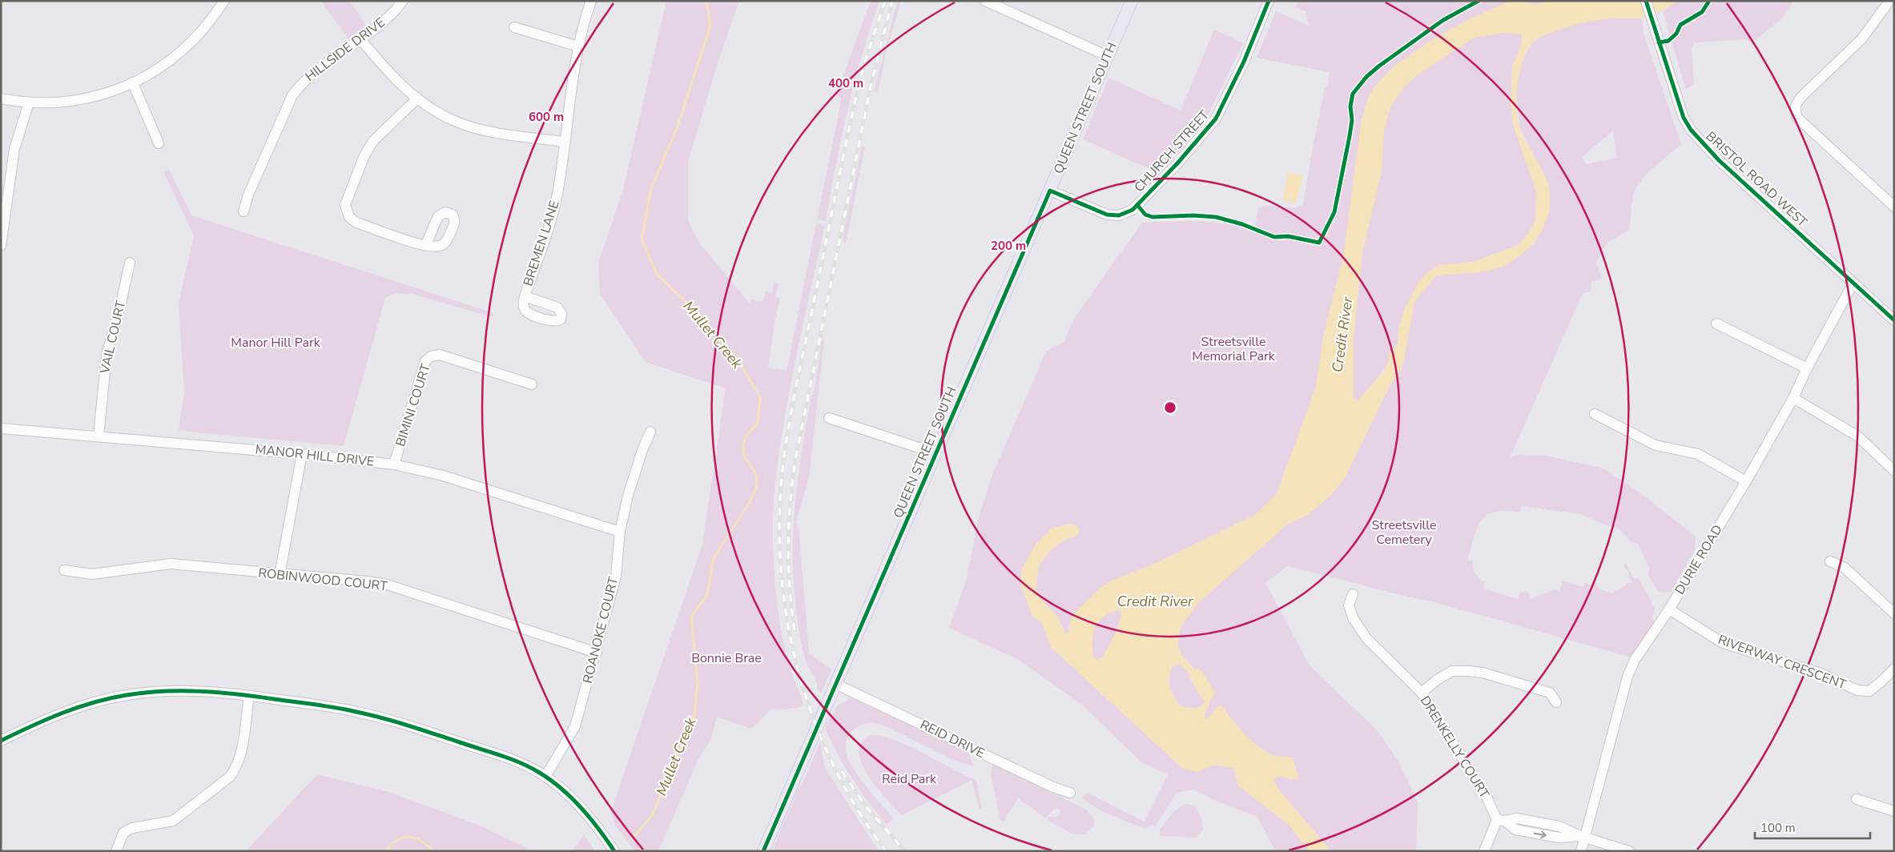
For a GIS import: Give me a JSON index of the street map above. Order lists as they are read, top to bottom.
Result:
{
  "streets": {
    "main road": ["QUEEN STREET SOUTH"],
    "street": [
      "HILLSIDE DRIVE",
      "CHURCH STREET",
      "BRISTOL ROAD WEST",
      "BREMEN LANE",
      "VAIL COURT",
      "BIMINI COURT",
      "MANOR HILL DRIVE",
      "DURIE ROAD",
      "ROBINWOOD COURT",
      "ROANOKE COURT",
      "RIVERWAY CRESCENT",
      "REID DRIVE",
      "DRENKELLY COURT"
    ]
  },
  "crossings": [
    ["QUEEN STREET SOUTH", "CHURCH STREET"],
    ["QUEEN STREET SOUTH", "REID DRIVE"],
    ["BRISTOL ROAD WEST", "DURIE ROAD"],
    ["VAIL COURT", "MANOR HILL DRIVE"],
    ["BIMINI COURT", "MANOR HILL DRIVE"],
    ["MANOR HILL DRIVE", "ROANOKE COURT"],
    ["DURIE ROAD", "RIVERWAY CRESCENT"],
    ["ROBINWOOD COURT", "ROANOKE COURT"]
  ],
  "water": ["Mullet Creek", "Credit River"],
  "parks": [
    "Streetsville Memorial Park",
    "Manor Hill Park",
    "Streetsville Cemetery",
    "Bonnie Brae",
    "Reid Park"
  ],
  "scale_bar": "100 m",
  "rings": ["400 m", "600 m", "200 m"]
}
